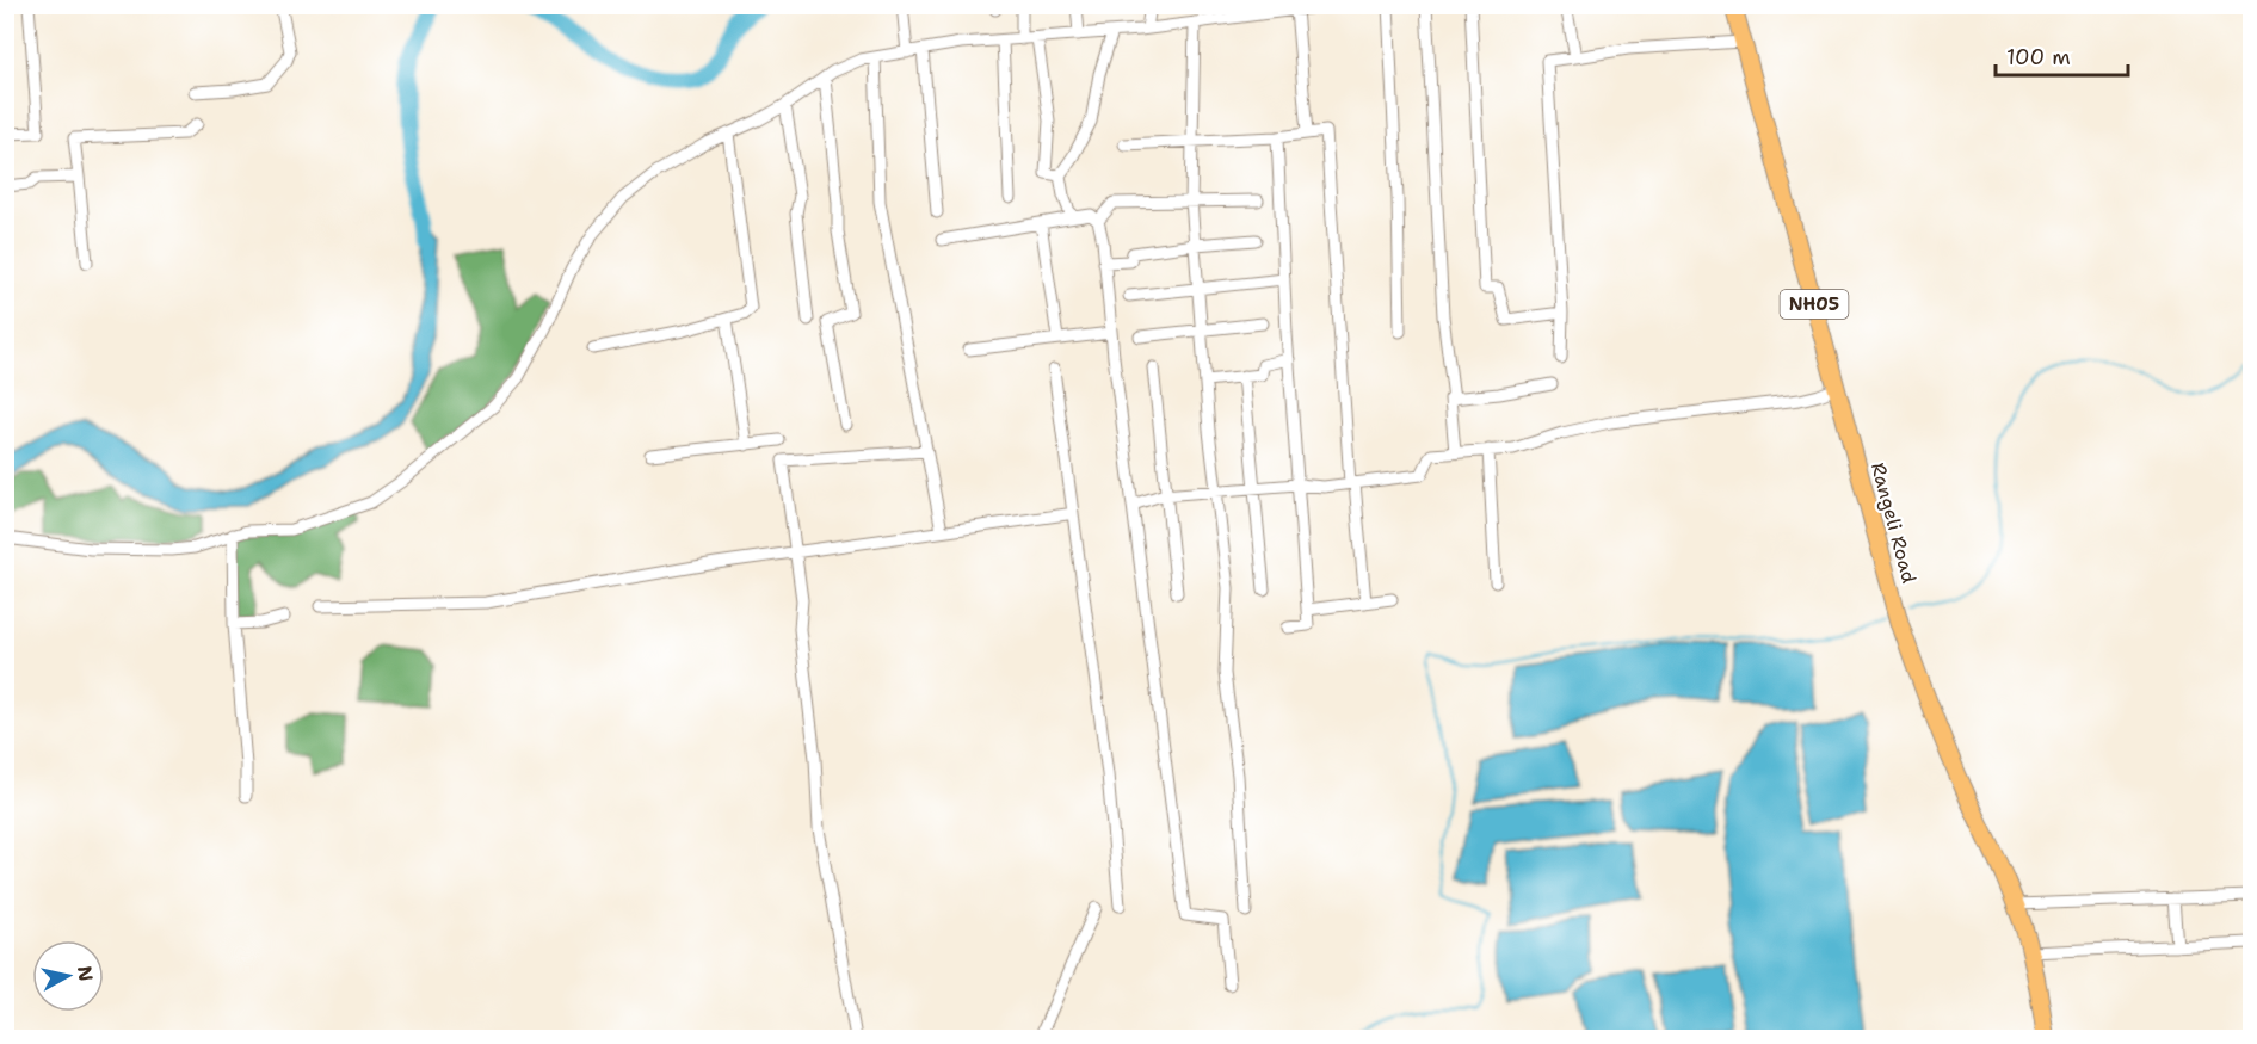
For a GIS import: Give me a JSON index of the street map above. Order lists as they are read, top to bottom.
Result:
{
  "streets": {
    "main road": ["NH05", "Rangeli Road"]
  },
  "scale_bar": "100 m",
  "north": "right"
}
